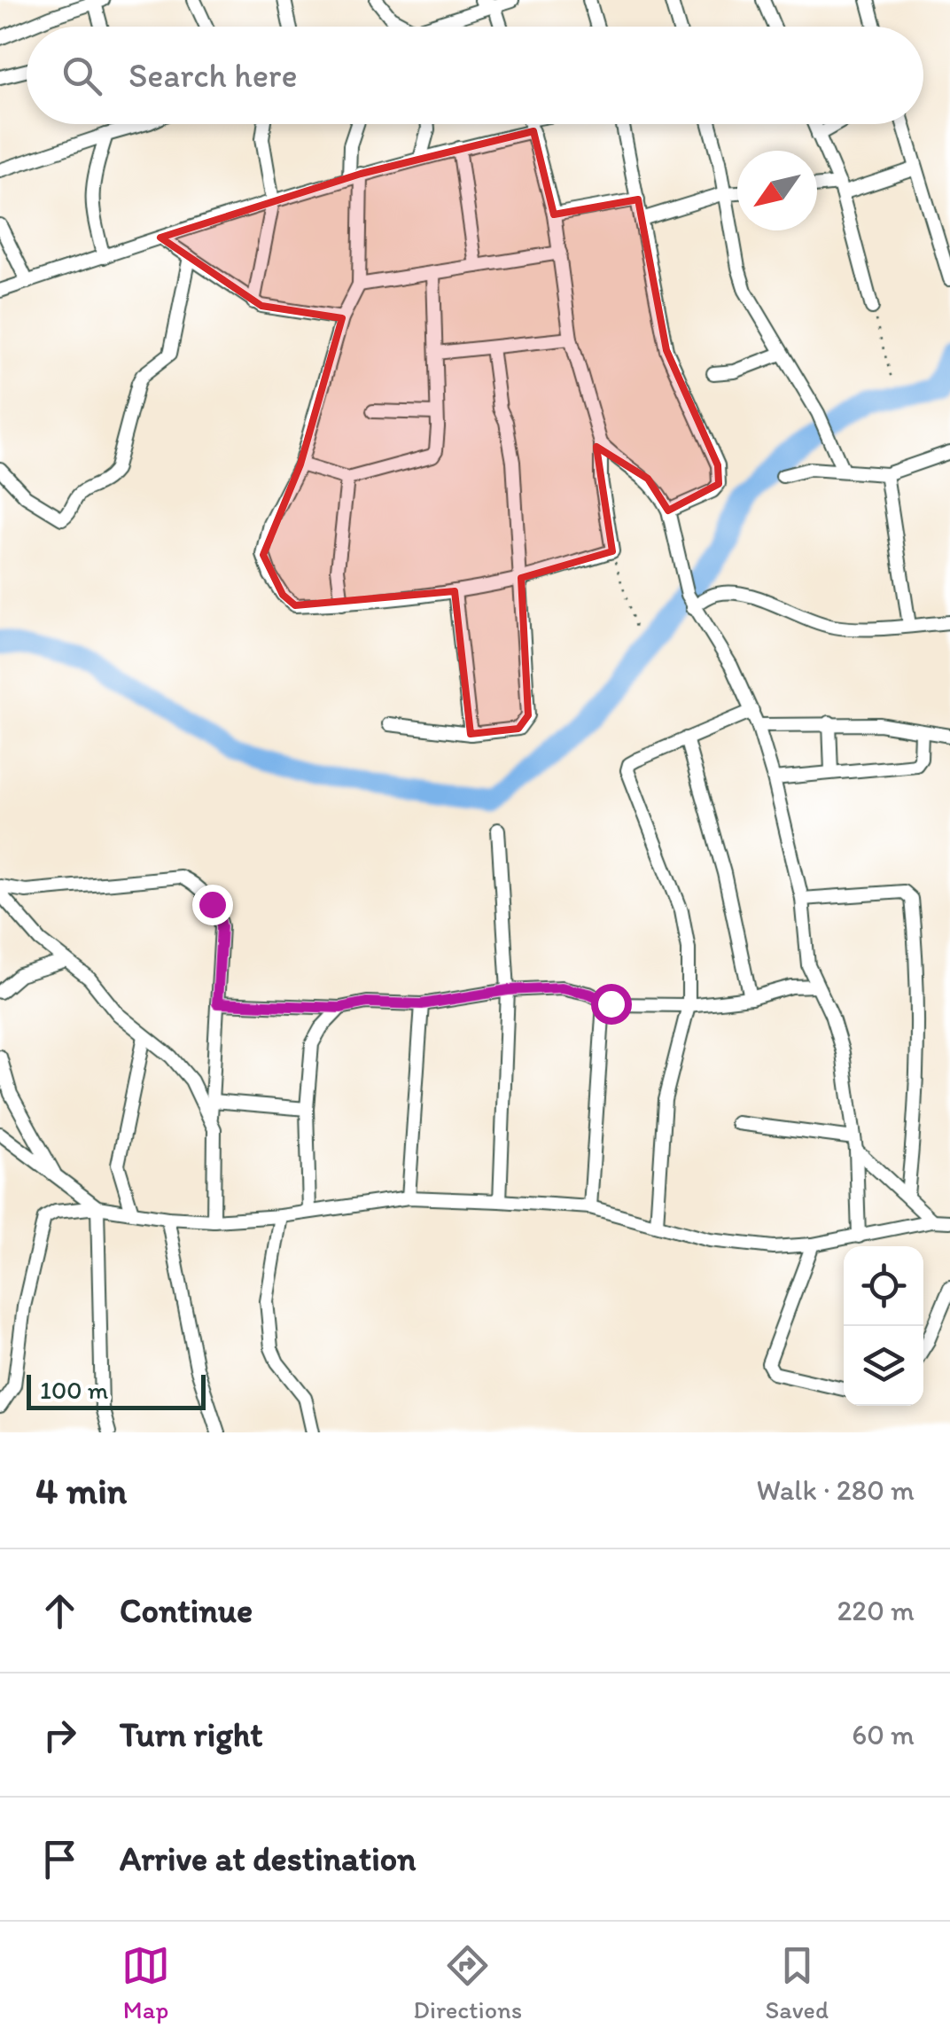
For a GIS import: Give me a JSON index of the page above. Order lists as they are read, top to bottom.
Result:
{
  "scale_bar": "100 m",
  "north": "bottom left",
  "page": {
    "search": "Search here",
    "scale": "100 m",
    "heading": ["4 min", "Walk · 280 m"],
    "list": [
      ["Continue", "220 m"],
      ["Turn right", "60 m"],
      "Arrive at destination"
    ],
    "nav": ["Map", "Directions", "Saved"]
  }
}
